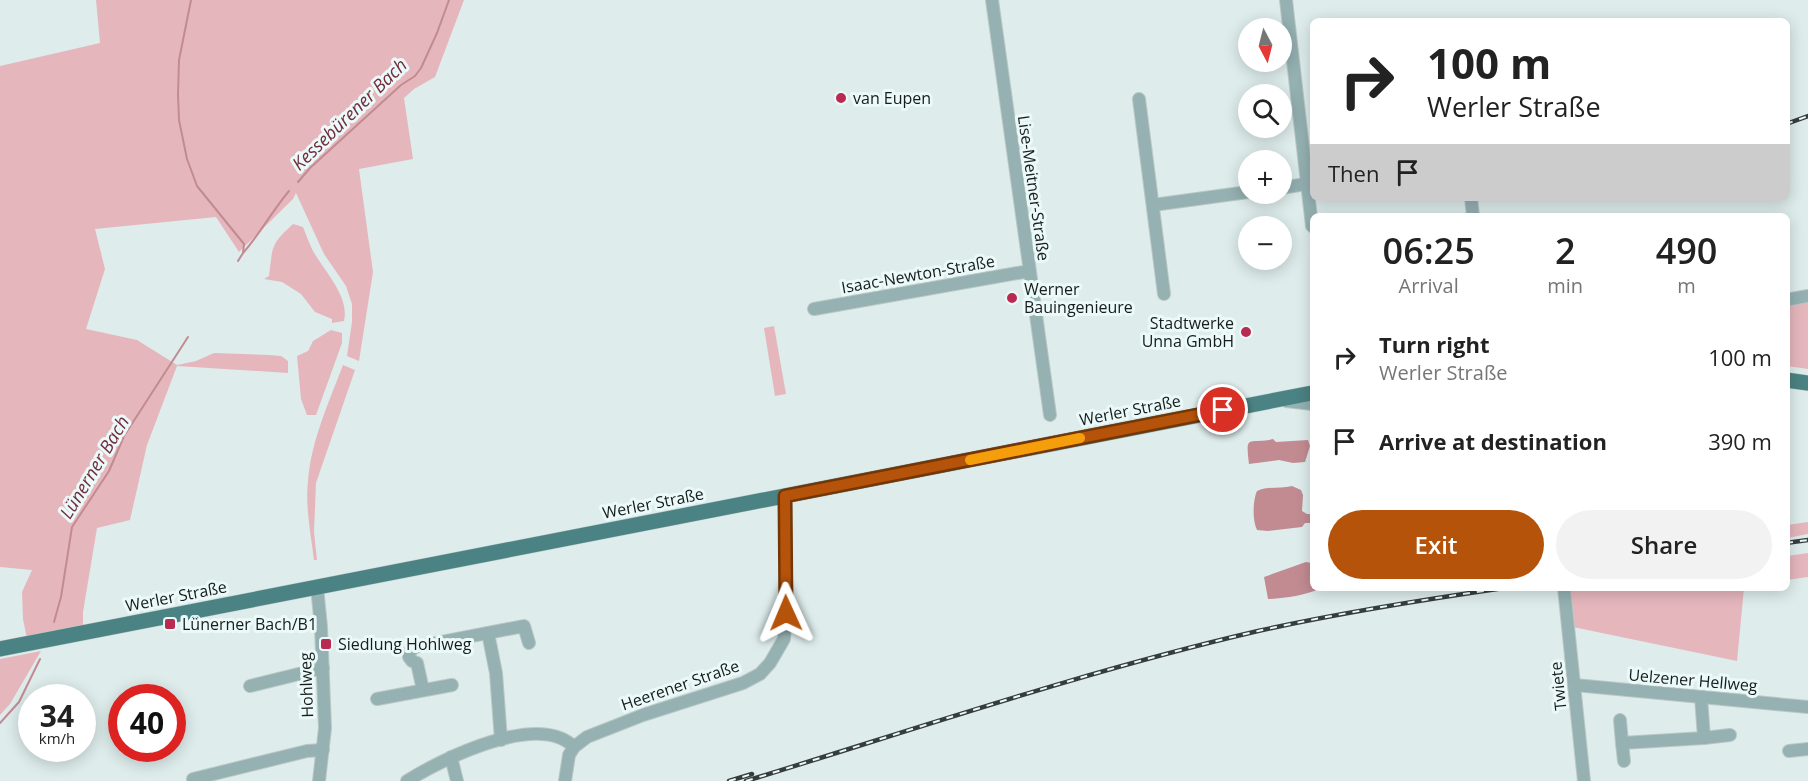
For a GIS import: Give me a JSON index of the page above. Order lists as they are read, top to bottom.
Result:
{
  "streets": {
    "main road": ["Werler Straße"],
    "street": [
      "Lise-Meitner-Straße",
      "Isaac-Newton-Straße",
      "Uelzener Hellweg",
      "Hohlweg",
      "Heerener Straße",
      "Twiete"
    ]
  },
  "crossings": [
    ["Lise-Meitner-Straße", "Isaac-Newton-Straße"],
    ["Werler Straße", "Hohlweg"],
    ["Werler Straße", "Heerener Straße"],
    ["Uelzener Hellweg", "Twiete"]
  ],
  "water": ["Kessebürener Bach", "Lünerner Bach"],
  "places": {
    "other": ["van Eupen", "Werner Bauingenieure", "Stadtwerke Unna GmbH"],
    "transit": ["Lünerner Bach/B1", "Siedlung Hohlweg"]
  },
  "north": "bottom",
  "page": {
    "map_buttons": ["+", "−"],
    "turn": ["100 m", "Werler Straße"],
    "then": "Then",
    "eta": [
      "06:25",
      "Arrival",
      "2",
      "min",
      "490",
      "m"
    ],
    "list": [
      {
        "name": "Turn right",
        "note": "Werler Straße",
        "value": "100 m"
      },
      {
        "name": "Arrive at destination",
        "value": "390 m"
      }
    ],
    "buttons": ["Exit", "Share"],
    "speed": "34 km/h",
    "limit": "40"
  }
}
